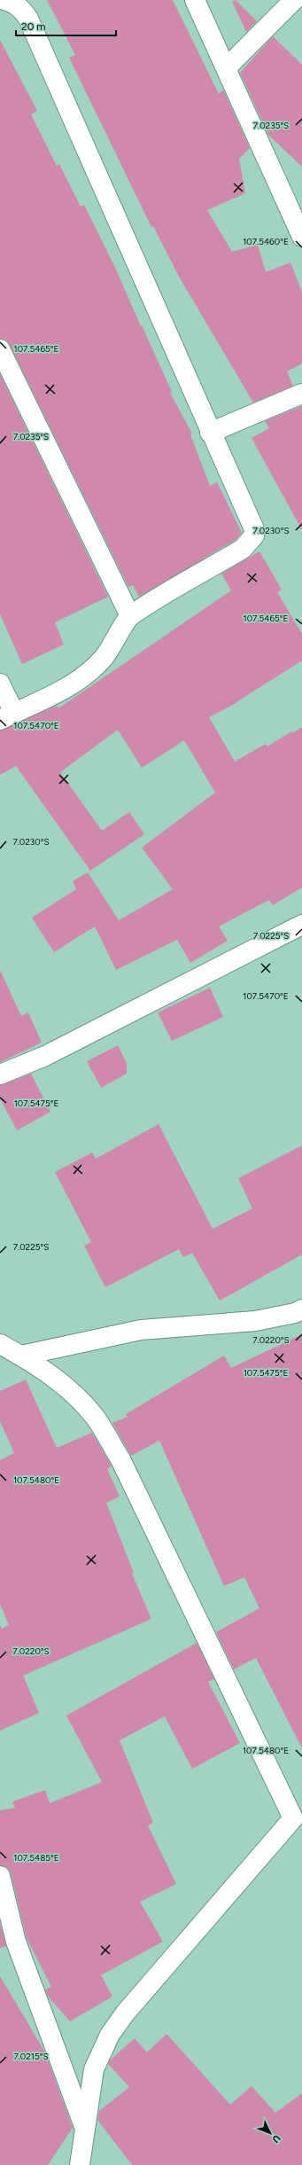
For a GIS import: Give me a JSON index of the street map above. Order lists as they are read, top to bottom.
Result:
{
  "scale_bar": "20 m",
  "north": "bottom right",
  "coordinates": [
    "7.0235°S",
    "107.5460°E",
    "107.5465°E",
    "7.0230°S",
    "107.5470°E",
    "7.0225°S",
    "107.5475°E",
    "7.0220°S",
    "107.5480°E",
    "107.5485°E",
    "7.0215°S"
  ]
}
